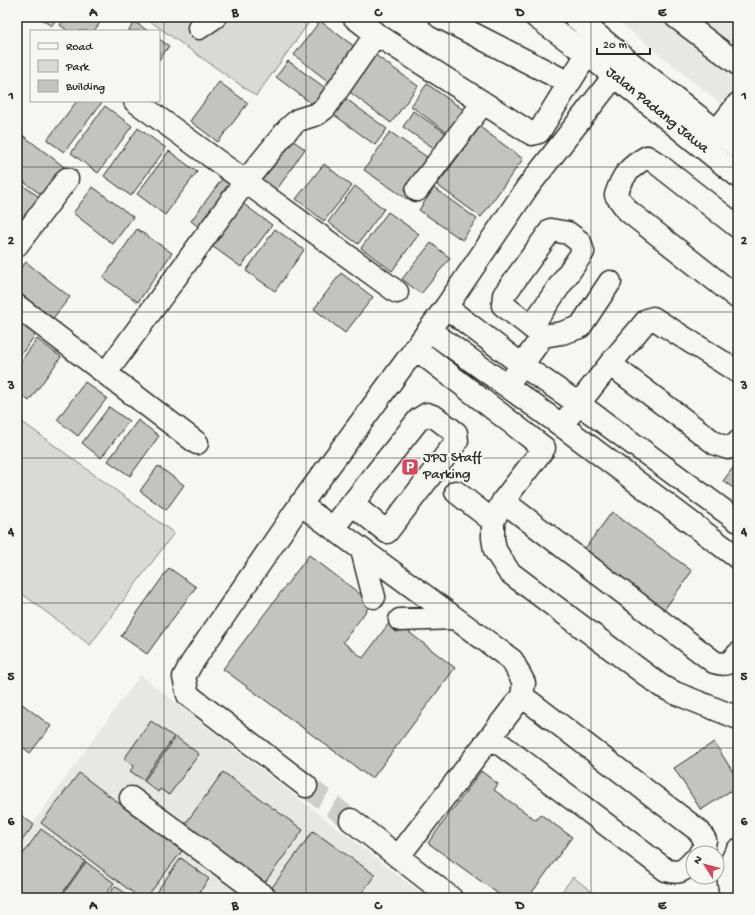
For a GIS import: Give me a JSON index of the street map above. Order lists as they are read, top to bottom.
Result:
{
  "streets": {
    "street": ["Jalan Padang Jawa"]
  },
  "places": {
    "parking": ["JPJ Staff Parking"]
  },
  "legend": ["Road", "Park", "Building"],
  "scale_bar": "20 m",
  "north": "top left",
  "grid": {
    "columns": [
      "A",
      "B",
      "C",
      "D",
      "E"
    ],
    "rows": [
      "1",
      "2",
      "3",
      "4",
      "5",
      "6"
    ]
  }
}
